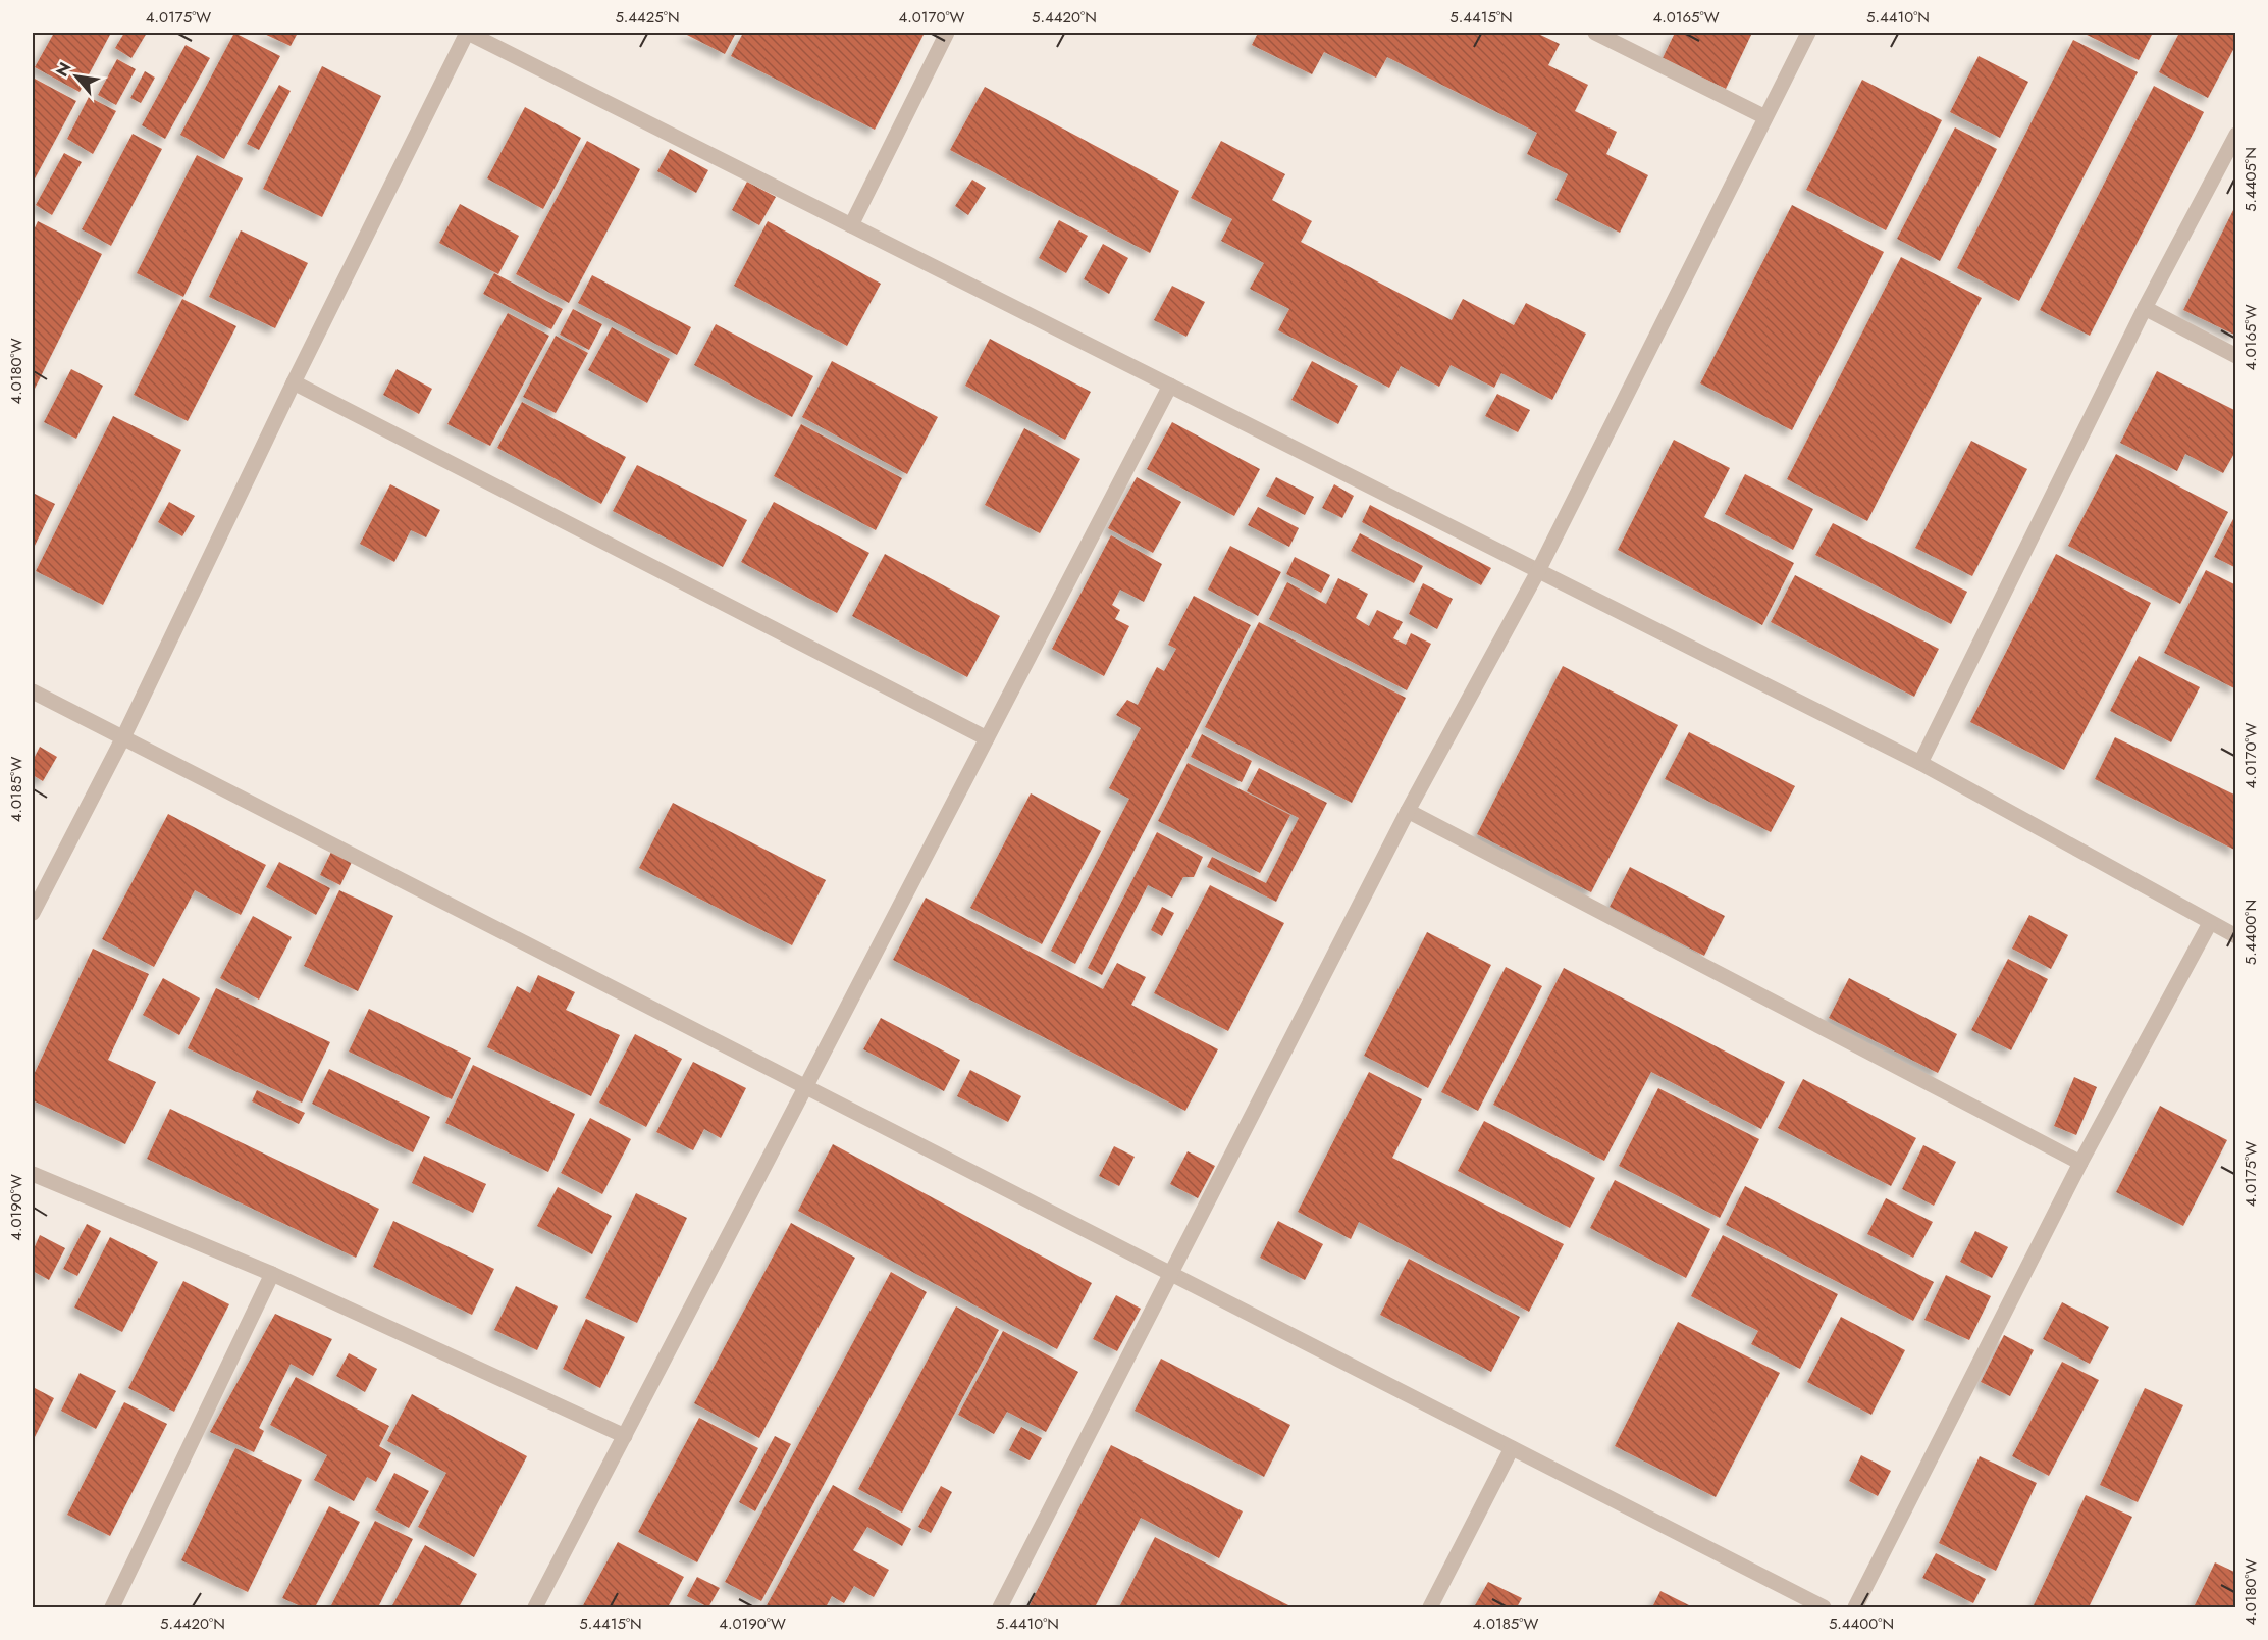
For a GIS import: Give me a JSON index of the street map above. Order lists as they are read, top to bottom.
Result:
{
  "north": "top left",
  "coordinates": [
    "4.0175°W",
    "5.4425°N",
    "4.0170°W",
    "5.4420°N",
    "5.4415°N",
    "4.0165°W",
    "5.4410°N",
    "5.4405°N",
    "4.0180°W",
    "4.0185°W",
    "5.4400°N",
    "4.0190°W"
  ]
}
